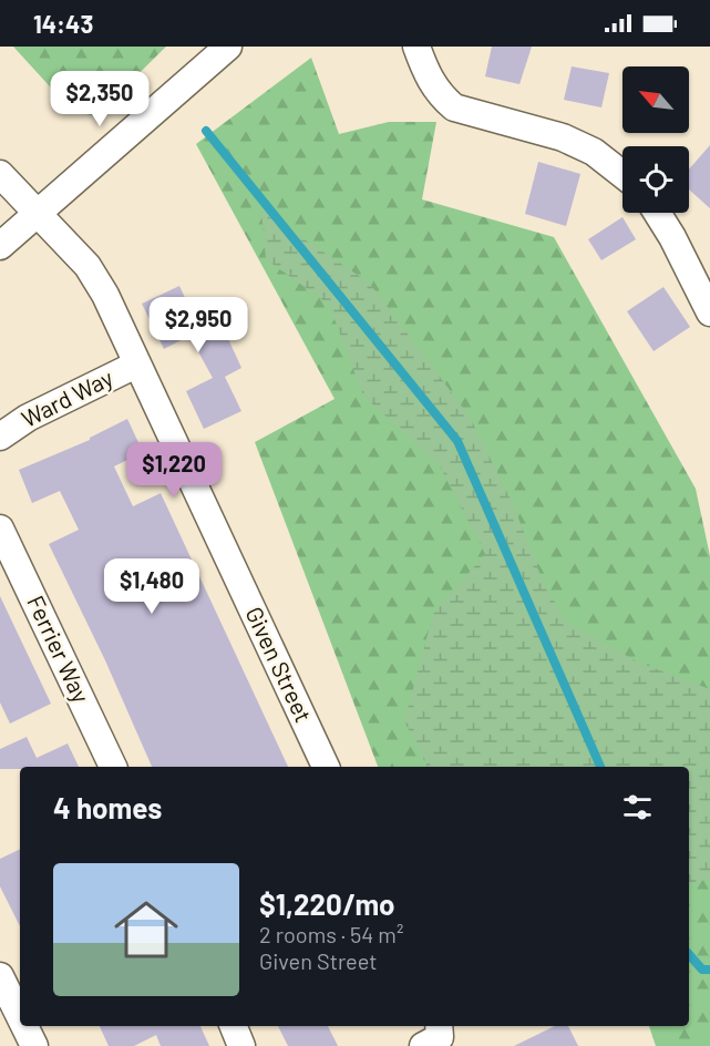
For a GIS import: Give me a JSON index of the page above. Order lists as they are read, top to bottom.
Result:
{
  "streets": {
    "street": ["Ward Way", "Ferrier Way", "Given Street"]
  },
  "crossings": [
    ["Ward Way", "Given Street"]
  ],
  "north": "top left",
  "page": {
    "status": "14:43",
    "price": [
      "$2,350",
      "$2,950",
      "$1,220",
      "$1,480"
    ],
    "heading": "4 homes",
    "list": [
      {
        "name": "$1,220/mo",
        "note": "2 rooms · 54 m² · Given Street"
      }
    ]
  }
}
